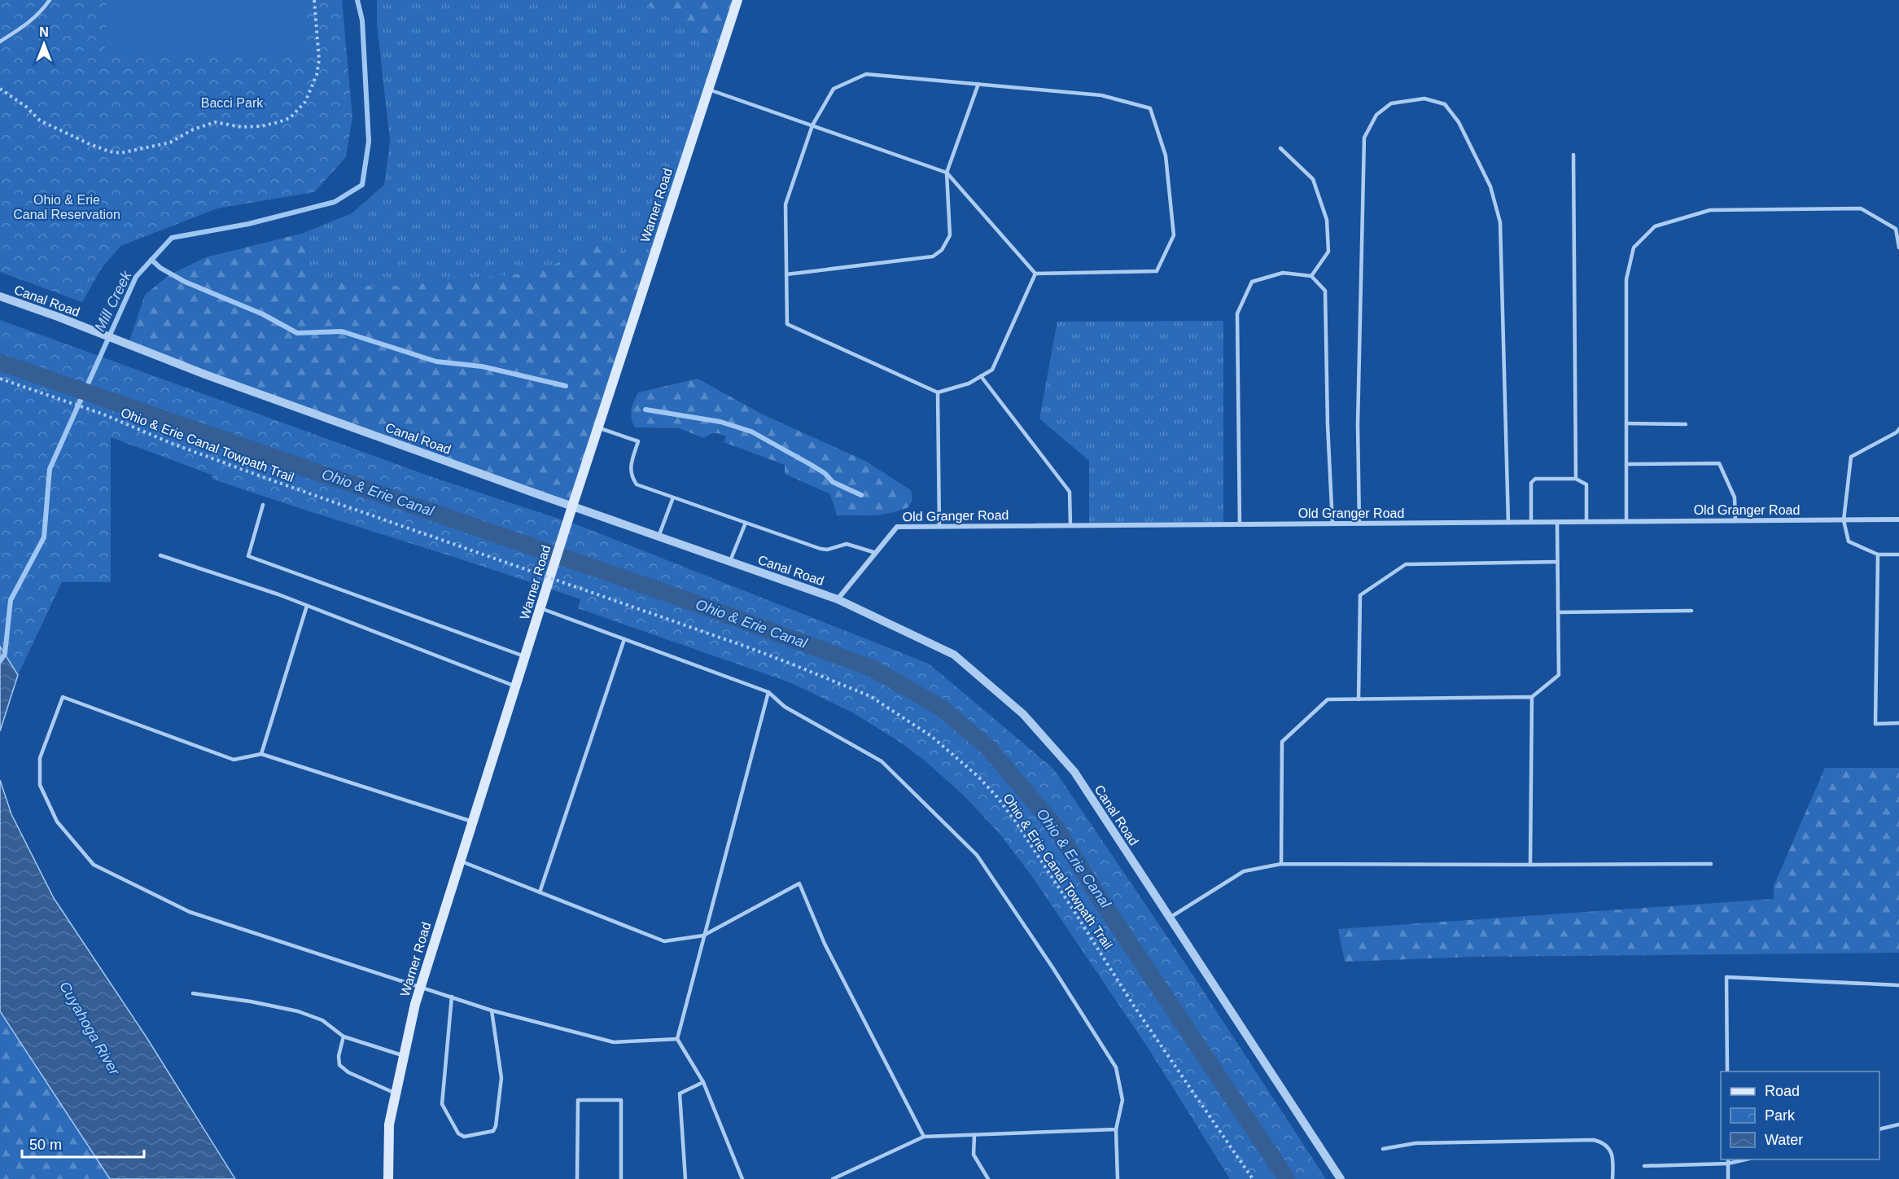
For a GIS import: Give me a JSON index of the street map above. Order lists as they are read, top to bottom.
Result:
{
  "streets": {
    "main road": ["Warner Road"],
    "street": ["Canal Road", "Old Granger Road"],
    "path": ["Ohio & Erie Canal Towpath Trail"]
  },
  "crossings": [
    ["Warner Road", "Canal Road"],
    ["Canal Road", "Old Granger Road"]
  ],
  "water": ["Mill Creek", "Ohio & Erie Canal", "Cuyahoga River"],
  "parks": ["Bacci Park", "Ohio & Erie Canal Reservation"],
  "legend": ["Road", "Park", "Water"],
  "scale_bar": "50 m",
  "north": "top"
}
